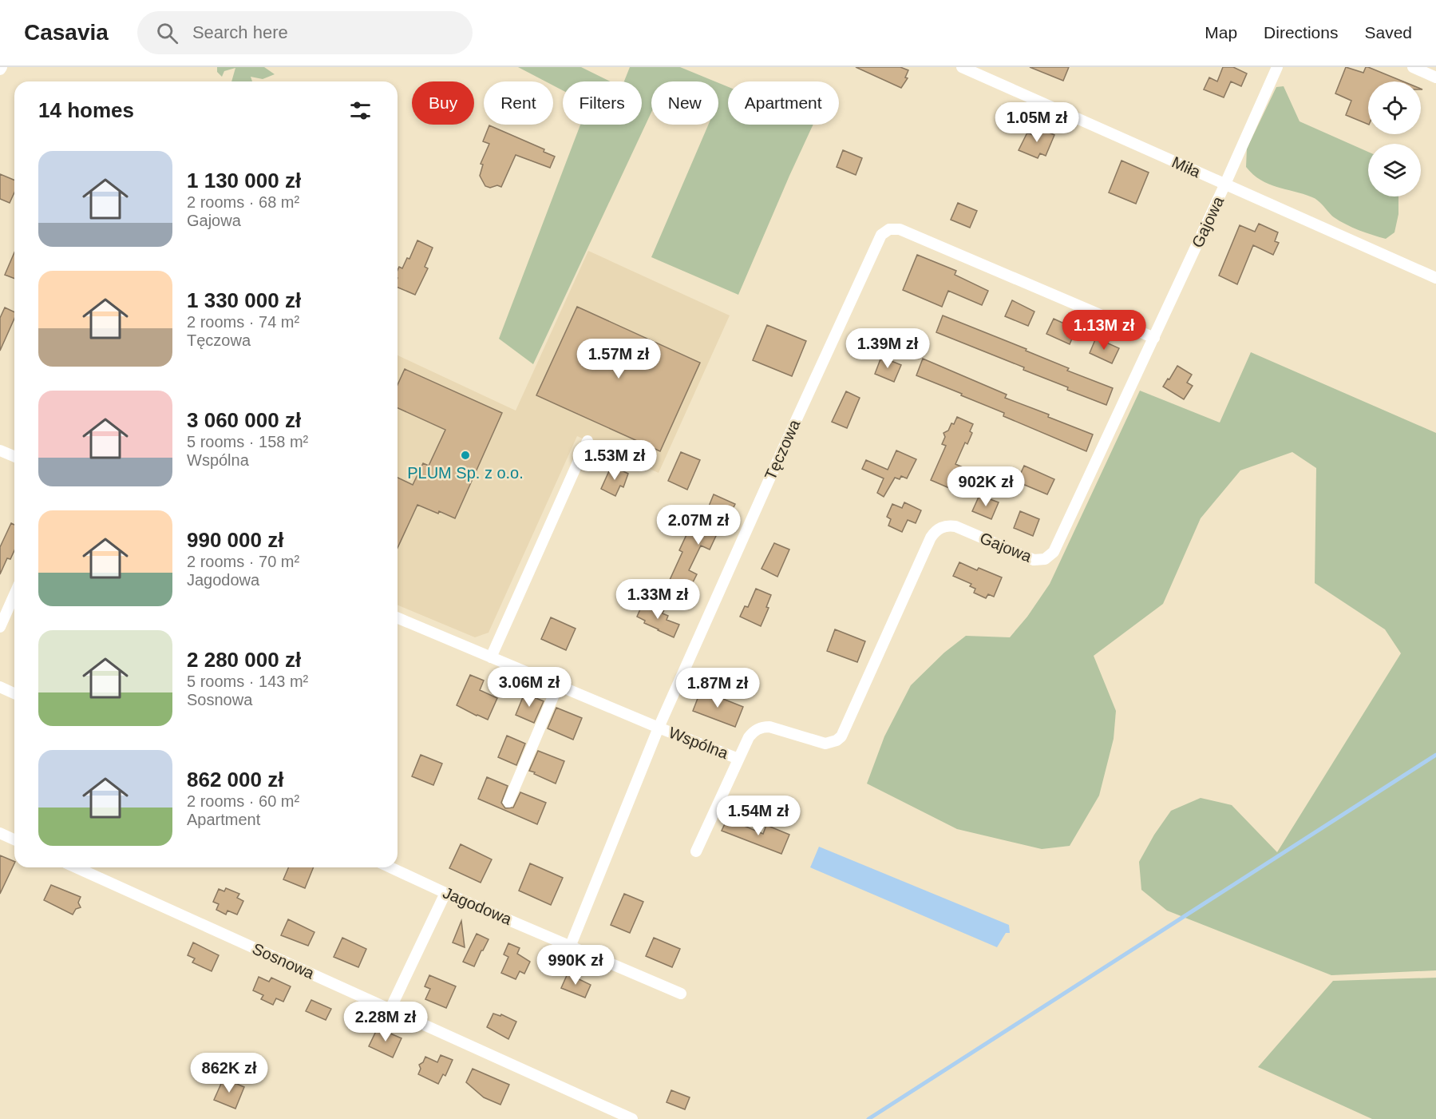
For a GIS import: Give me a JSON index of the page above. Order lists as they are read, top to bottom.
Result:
{
  "streets": {
    "street": [
      "Miła",
      "Gajowa",
      "Tęczowa",
      "Wspólna",
      "Jagodowa",
      "Sosnowa"
    ]
  },
  "crossings": [
    ["Miła", "Gajowa"],
    ["Gajowa", "Tęczowa"],
    ["Gajowa", "Wspólna"],
    ["Tęczowa", "Wspólna"],
    ["Tęczowa", "Jagodowa"]
  ],
  "places": ["PLUM Sp. z o.o."],
  "page": {
    "header": "Casavia",
    "search": "Search here",
    "nav": ["Map", "Directions", "Saved"],
    "chip": [
      "Buy",
      "Rent",
      "Filters",
      "New",
      "Apartment"
    ],
    "heading": "14 homes",
    "price": [
      "1.05M zł",
      "1.13M zł",
      "1.39M zł",
      "1.57M zł",
      "1.53M zł",
      "902K zł",
      "2.07M zł",
      "1.33M zł",
      "3.06M zł",
      "1.87M zł",
      "1.54M zł",
      "990K zł",
      "2.28M zł",
      "862K zł"
    ],
    "list": [
      {
        "name": "1 130 000 zł",
        "note": "2 rooms · 68 m² · Gajowa"
      },
      {
        "name": "1 330 000 zł",
        "note": "2 rooms · 74 m² · Tęczowa"
      },
      {
        "name": "3 060 000 zł",
        "note": "5 rooms · 158 m² · Wspólna"
      },
      {
        "name": "990 000 zł",
        "note": "2 rooms · 70 m² · Jagodowa"
      },
      {
        "name": "2 280 000 zł",
        "note": "5 rooms · 143 m² · Sosnowa"
      },
      {
        "name": "862 000 zł",
        "note": "2 rooms · 60 m² · Apartment"
      }
    ]
  }
}
